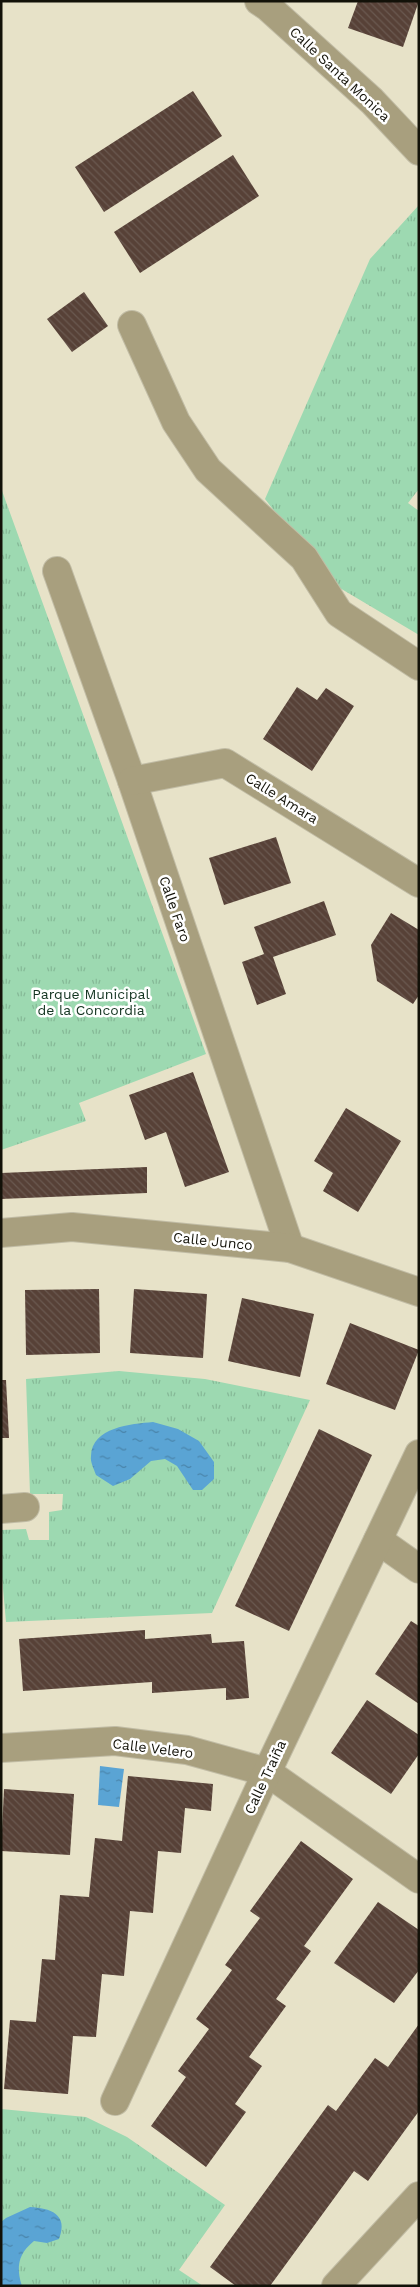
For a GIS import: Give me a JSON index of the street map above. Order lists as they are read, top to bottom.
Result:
{
  "streets": {
    "street": [
      "Calle Santa Monica",
      "Calle Amara",
      "Calle Faro",
      "Calle Junco",
      "Calle Velero",
      "Calle Traiña"
    ]
  },
  "crossings": [
    ["Calle Amara", "Calle Faro"],
    ["Calle Faro", "Calle Junco"],
    ["Calle Velero", "Calle Traiña"]
  ],
  "parks": ["Parque Municipal de la Concordia"]
}
